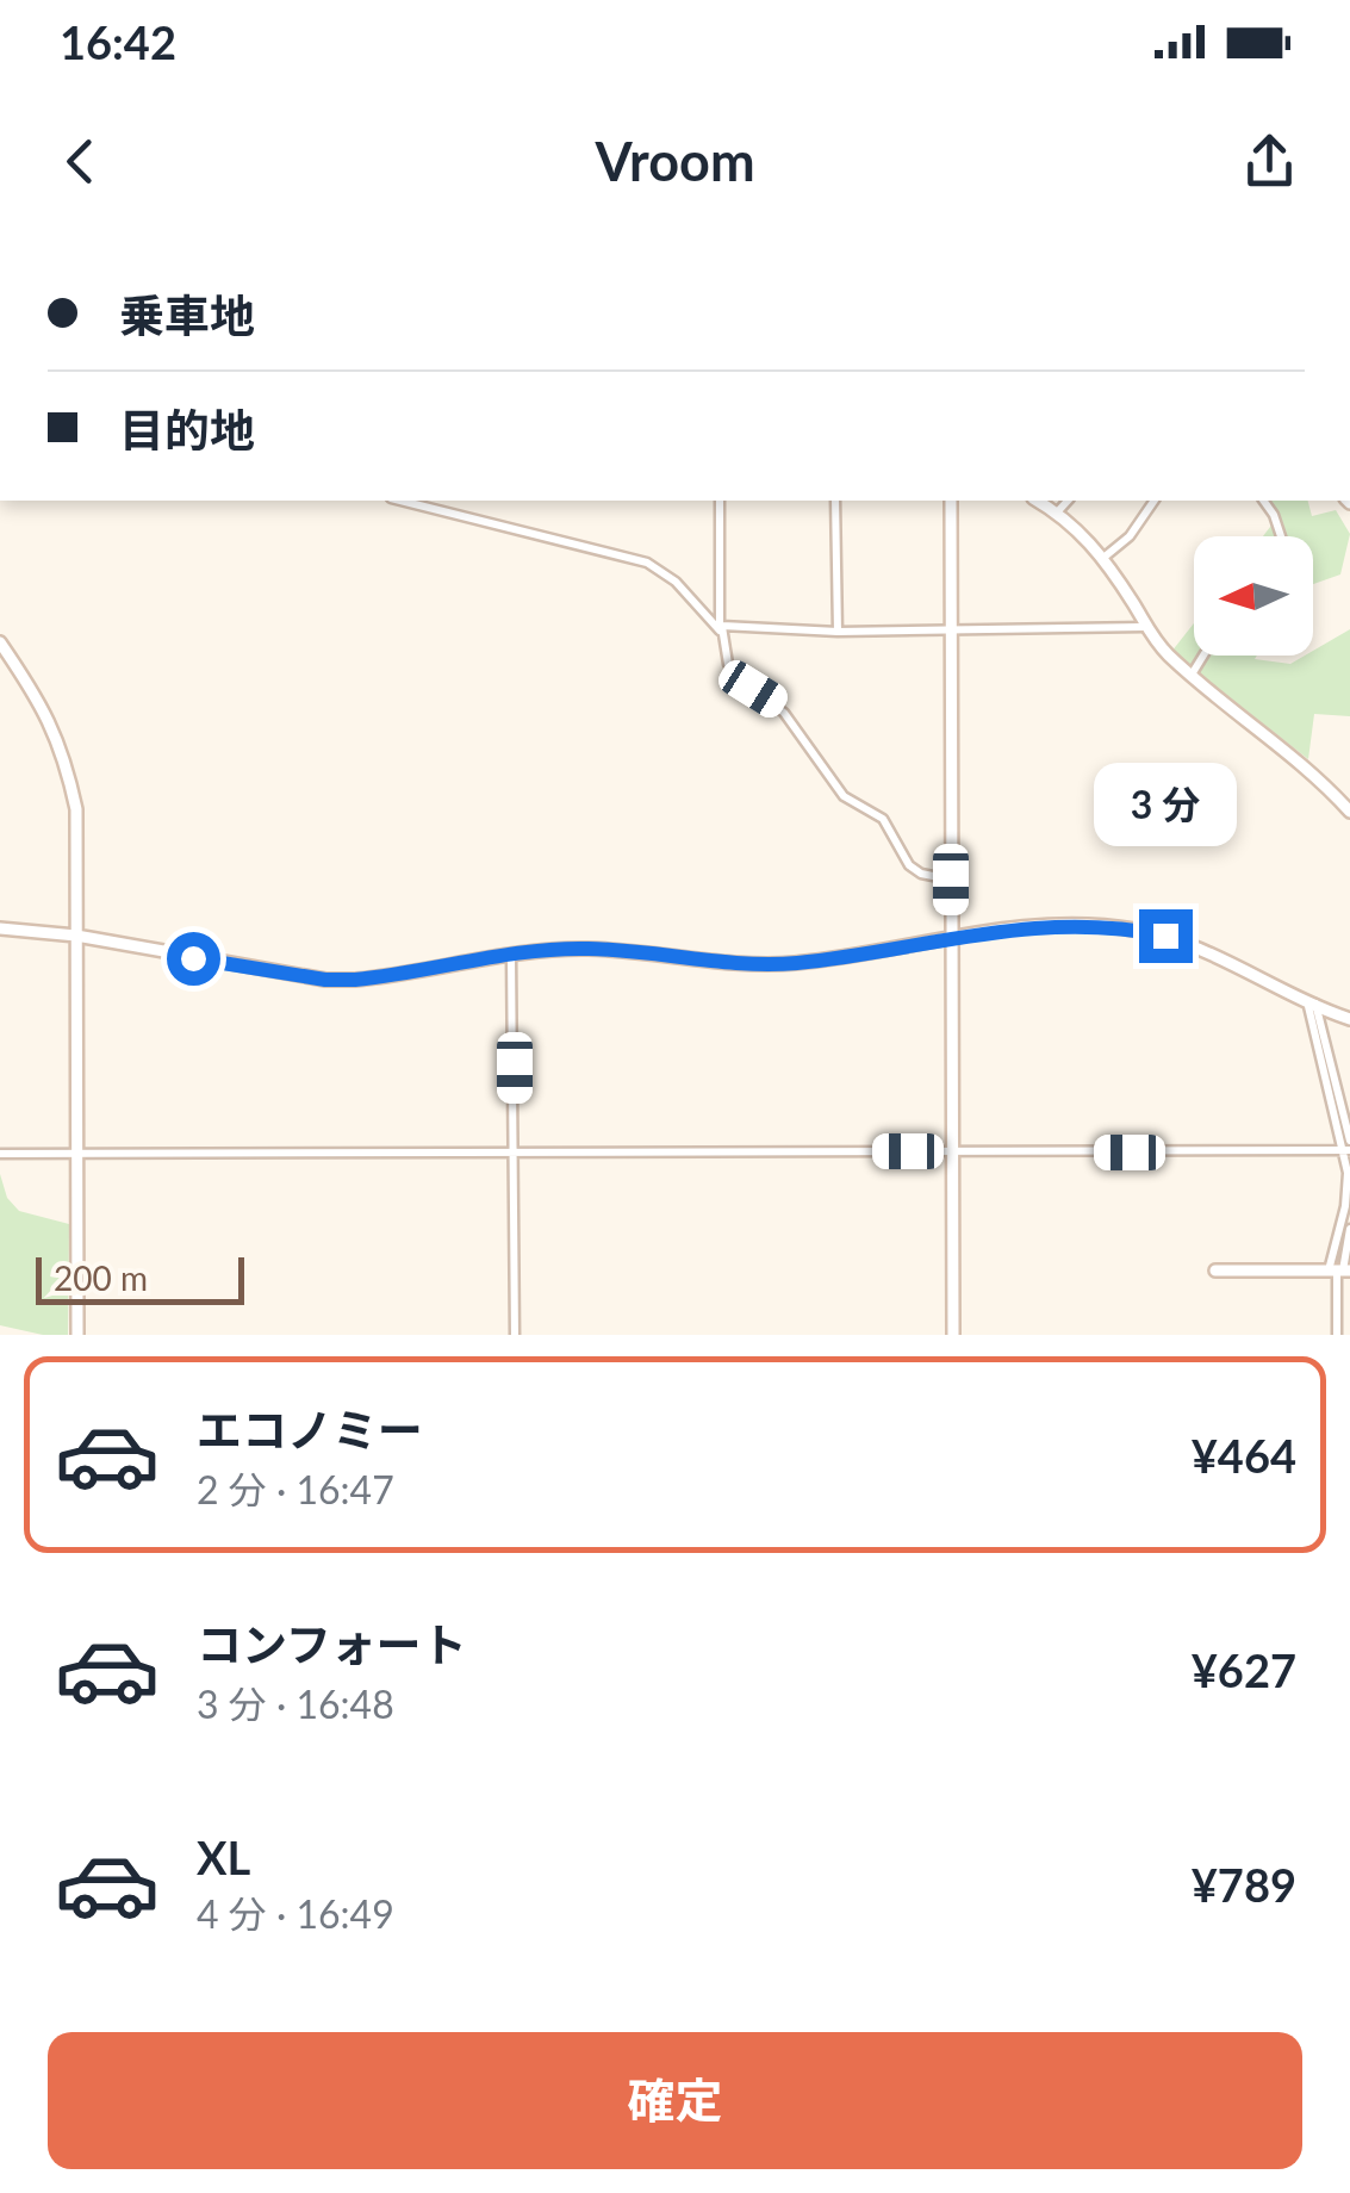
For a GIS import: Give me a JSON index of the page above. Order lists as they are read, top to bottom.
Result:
{
  "scale_bar": "200 m",
  "north": "left",
  "page": {
    "status": "16:42",
    "header": "Vroom",
    "banner": ["乗車地", "目的地"],
    "bubble": "3 分",
    "scale": "200 m",
    "list": [
      {
        "name": "エコノミー",
        "note": "2 分 · 16:47",
        "value": "¥464"
      },
      {
        "name": "コンフォート",
        "note": "3 分 · 16:48",
        "value": "¥627"
      },
      {
        "name": "XL",
        "note": "4 分 · 16:49",
        "value": "¥789"
      }
    ],
    "buttons": "確定"
  }
}
